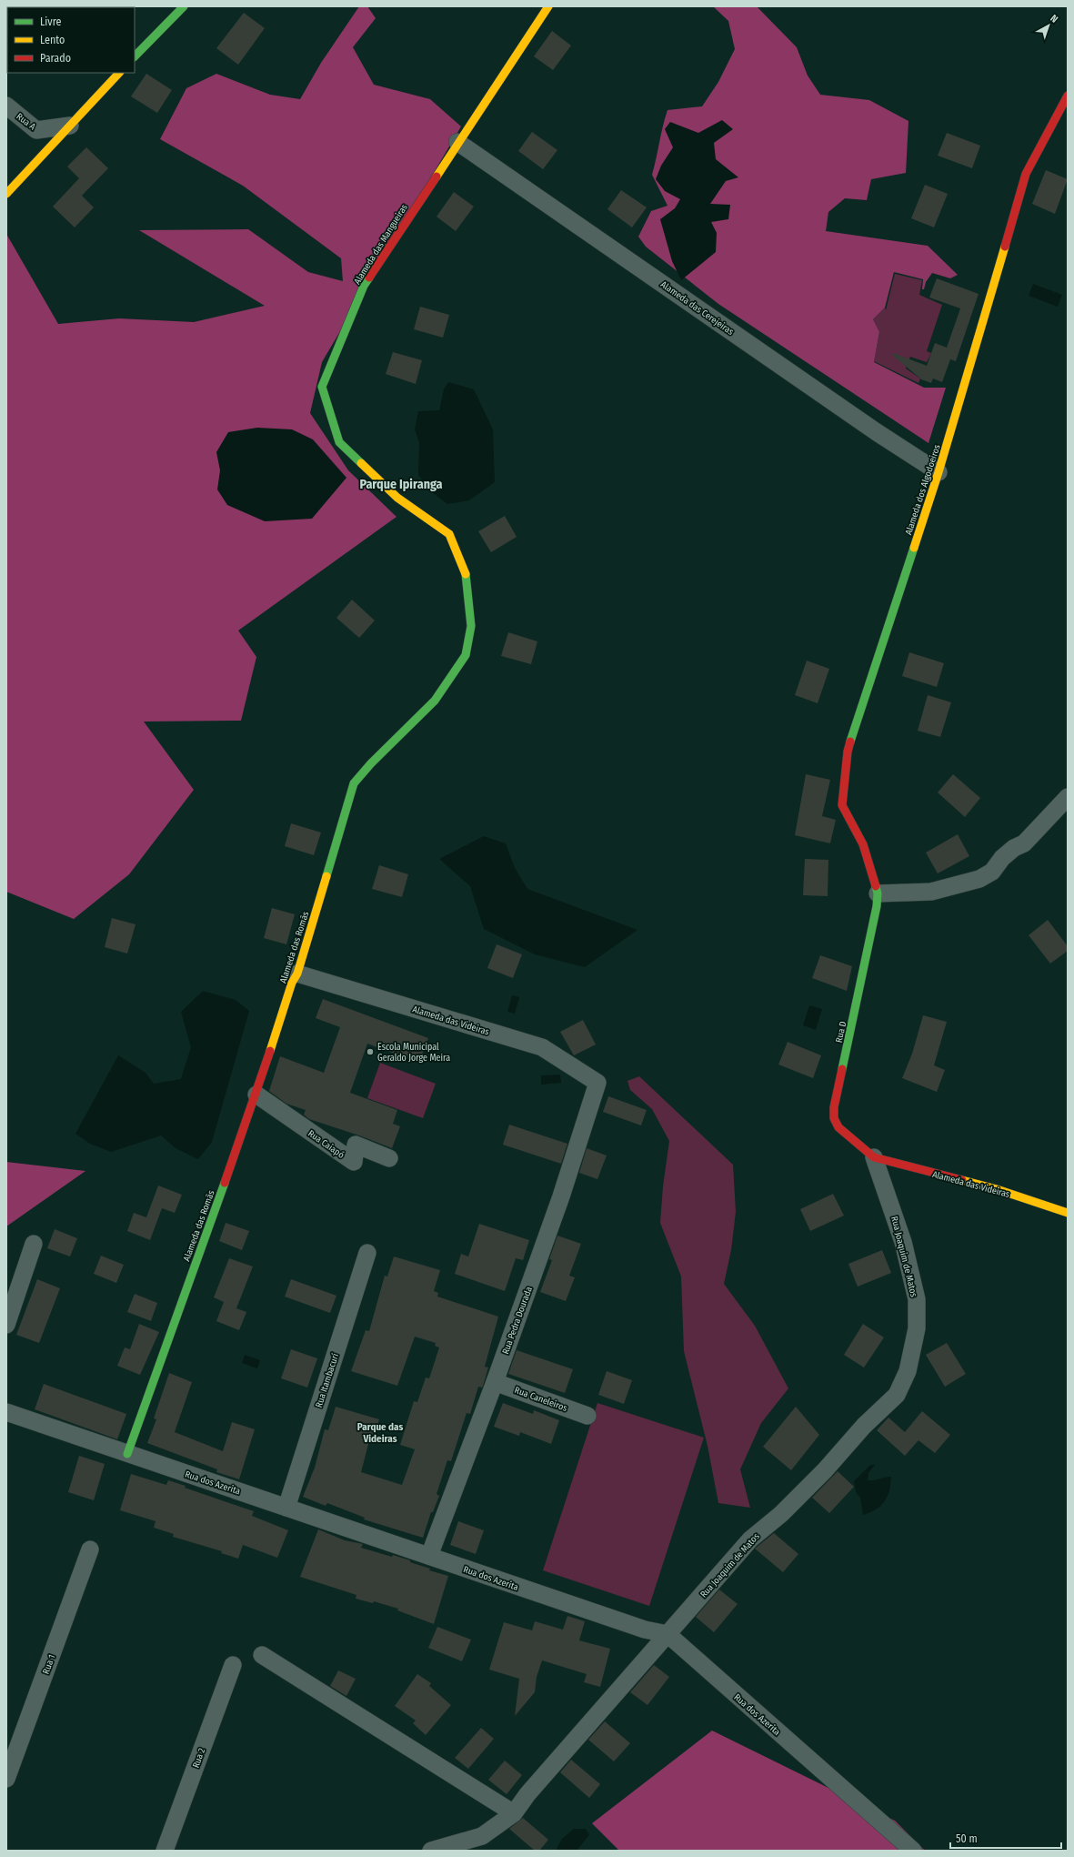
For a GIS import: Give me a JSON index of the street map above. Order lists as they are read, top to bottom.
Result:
{
  "streets": {
    "street": [
      "Rua A",
      "Alameda das Mangueiras",
      "Alameda das Cerejeiras",
      "Alameda dos Algodoeiros",
      "Alameda das Romãs",
      "Alameda das Videiras",
      "Rua D",
      "Rua Caiapó",
      "Rua Joaquim de Matos",
      "Rua Pedra Dourada",
      "Rua Itambacurí",
      "Rua Caneleiros",
      "Rua dos Azerita",
      "Rua 1",
      "Rua 2"
    ]
  },
  "crossings": [
    ["Alameda das Mangueiras", "Alameda das Cerejeiras"],
    ["Alameda das Mangueiras", "Alameda das Romãs"],
    ["Alameda das Cerejeiras", "Alameda dos Algodoeiros"],
    ["Alameda dos Algodoeiros", "Rua D"],
    ["Alameda das Romãs", "Alameda das Videiras"],
    ["Alameda das Romãs", "Rua Caiapó"],
    ["Alameda das Romãs", "Rua dos Azerita"],
    ["Alameda das Videiras", "Rua D"],
    ["Alameda das Videiras", "Rua Joaquim de Matos"],
    ["Alameda das Videiras", "Rua Pedra Dourada"],
    ["Rua D", "Rua Joaquim de Matos"],
    ["Rua Joaquim de Matos", "Rua dos Azerita"],
    ["Rua Pedra Dourada", "Rua Caneleiros"],
    ["Rua Pedra Dourada", "Rua dos Azerita"],
    ["Rua Itambacurí", "Rua dos Azerita"]
  ],
  "districts": ["Parque Ipiranga", "Parque das Videiras"],
  "places": ["Escola Municipal Geraldo Jorge Meira"],
  "legend": ["Livre", "Lento", "Parado"],
  "scale_bar": "50 m",
  "north": "top right"
}
